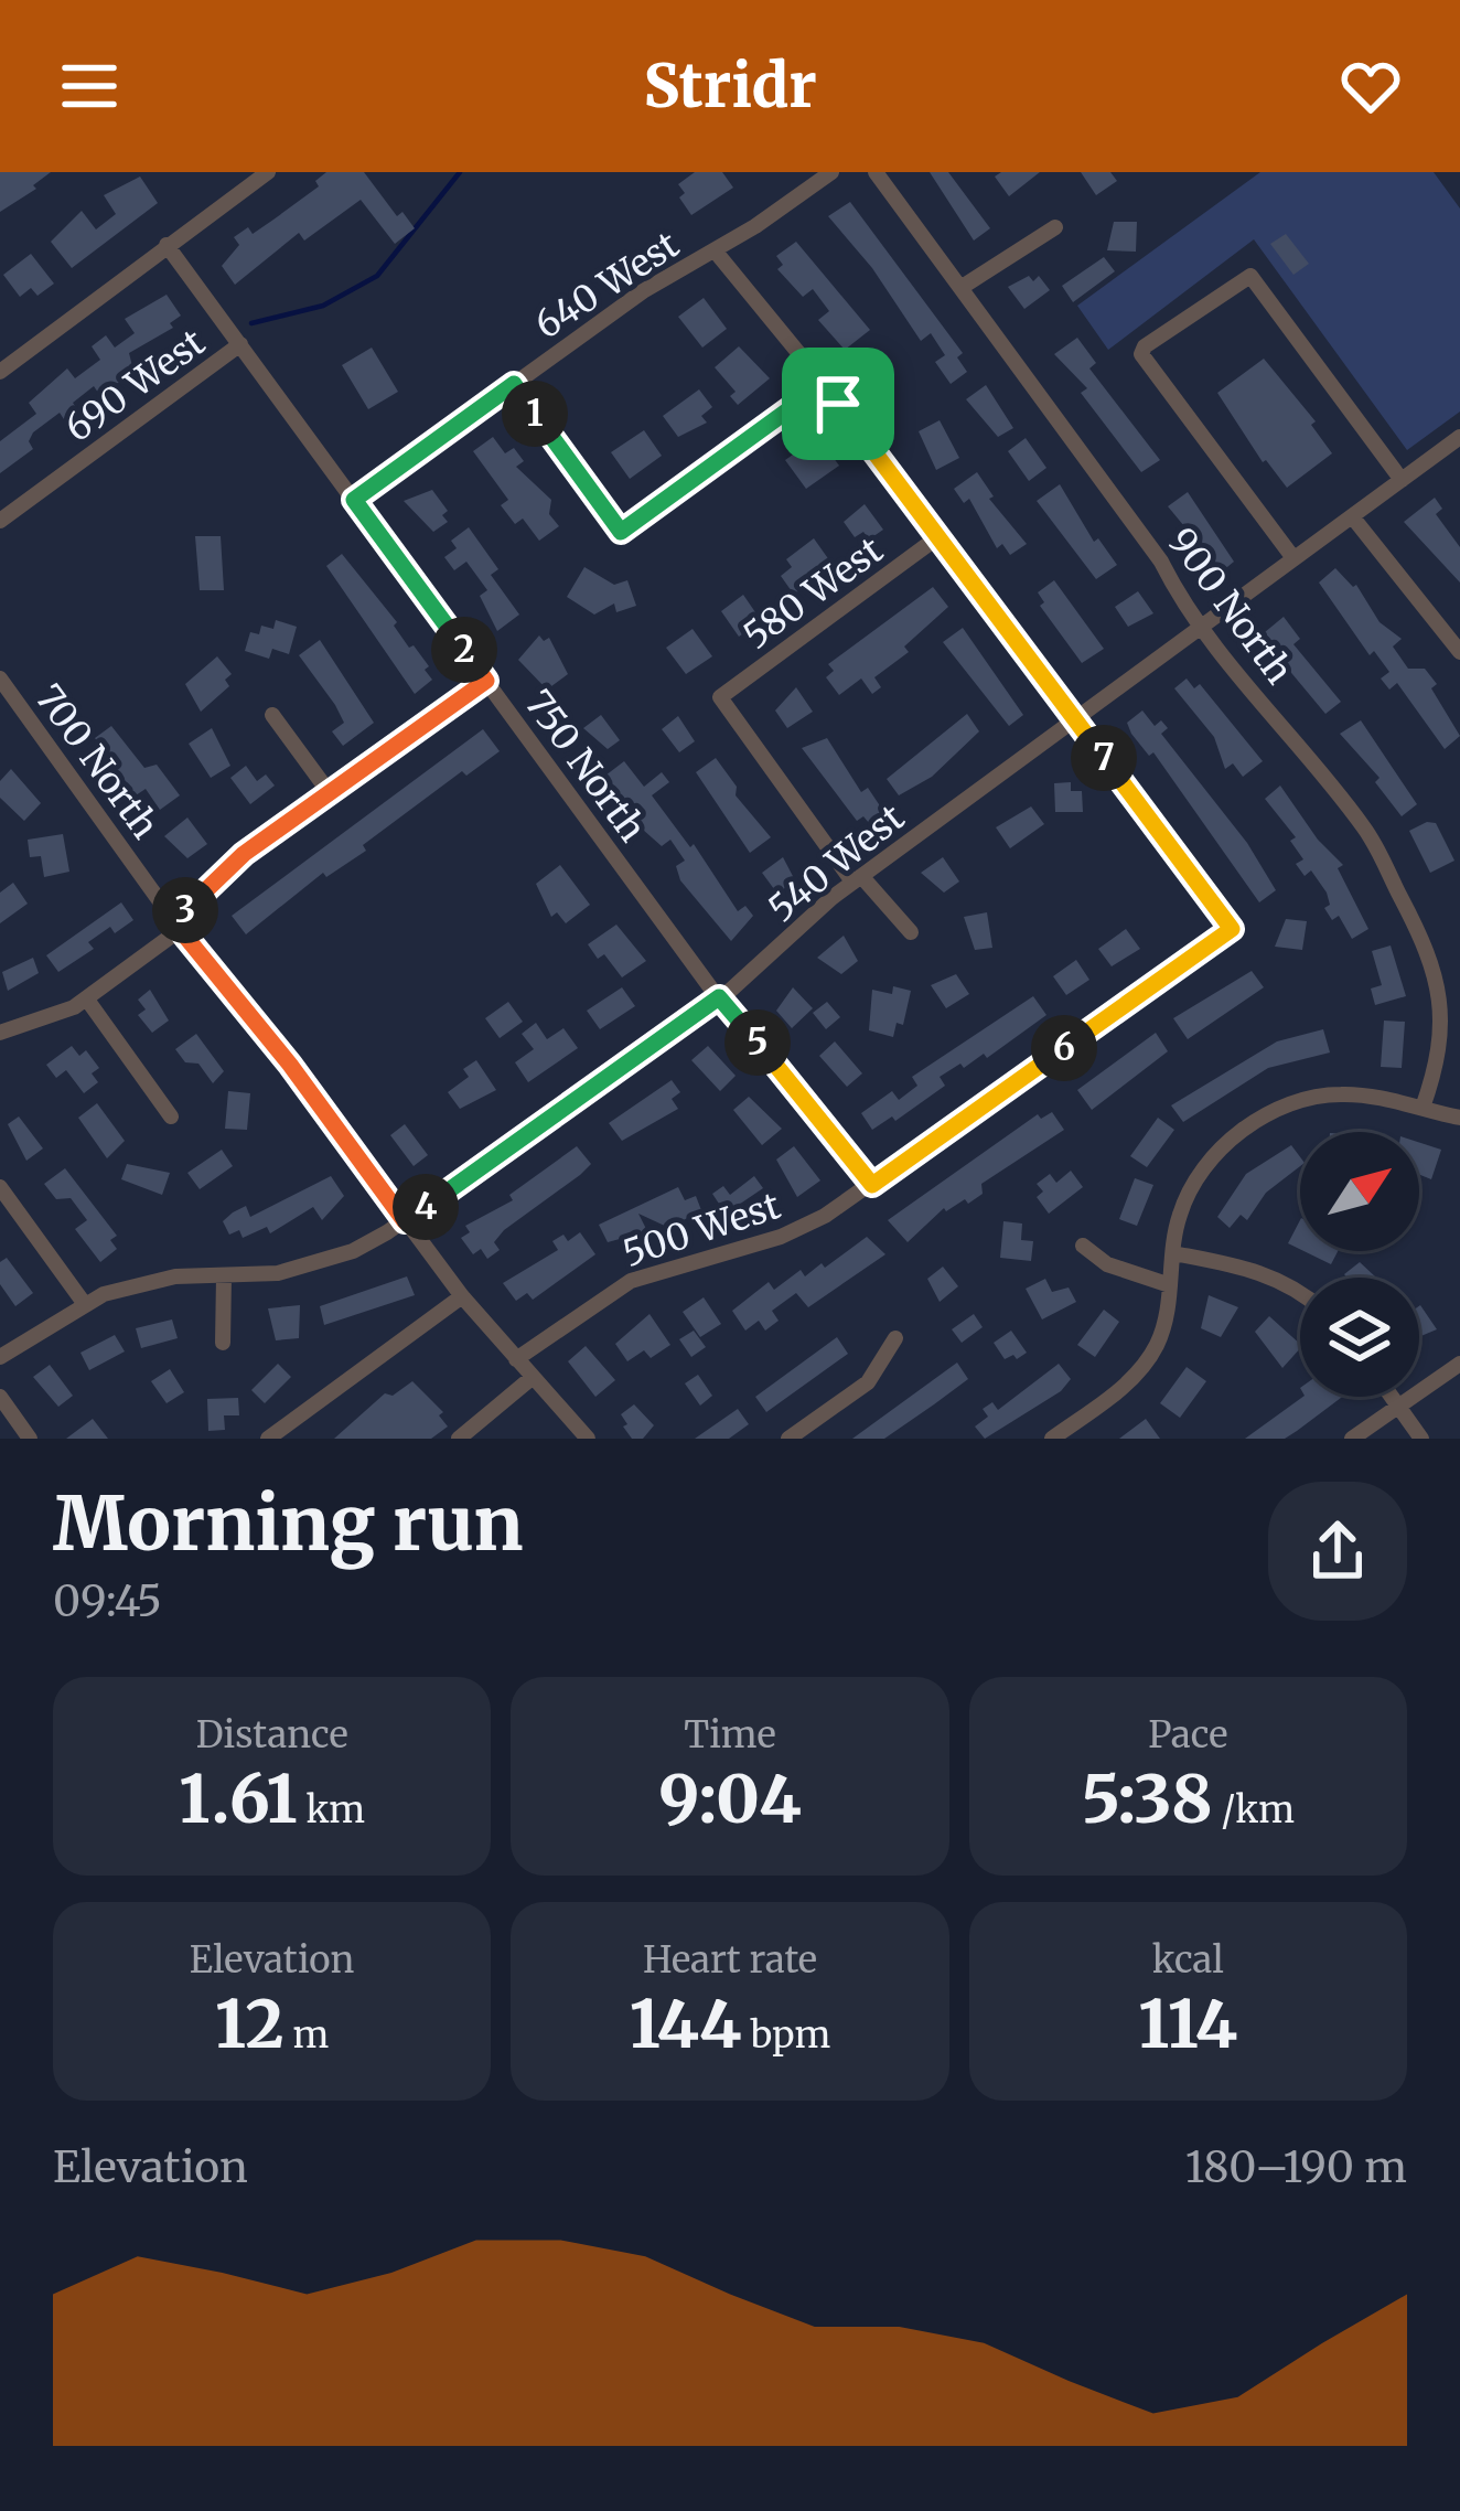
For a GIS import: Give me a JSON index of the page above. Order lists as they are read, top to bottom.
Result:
{
  "streets": {
    "street": [
      "640 West",
      "690 West",
      "580 West",
      "900 North",
      "700 North",
      "750 North",
      "540 West",
      "500 West"
    ]
  },
  "crossings": [
    ["640 West", "750 North"],
    ["690 West", "750 North"],
    ["580 West", "540 West"],
    ["900 North", "540 West"],
    ["700 North", "540 West"],
    ["700 North", "500 West"],
    ["750 North", "540 West"],
    ["750 North", "500 West"],
    ["540 West", "500 West"]
  ],
  "north": "top right",
  "page": {
    "header": "Stridr",
    "pins": [
      "1",
      "2",
      "7",
      "3",
      "5",
      "6",
      "4"
    ],
    "heading": ["Morning run", "09:45"],
    "stats": [
      ["Distance", "1.61 km"],
      ["Time", "9:04"],
      ["Pace", "5:38 /km"],
      ["Elevation", "12 m"],
      ["Heart rate", "144 bpm"],
      ["kcal", "114"]
    ],
    "chart": ["Elevation", "180–190 m"]
  }
}
